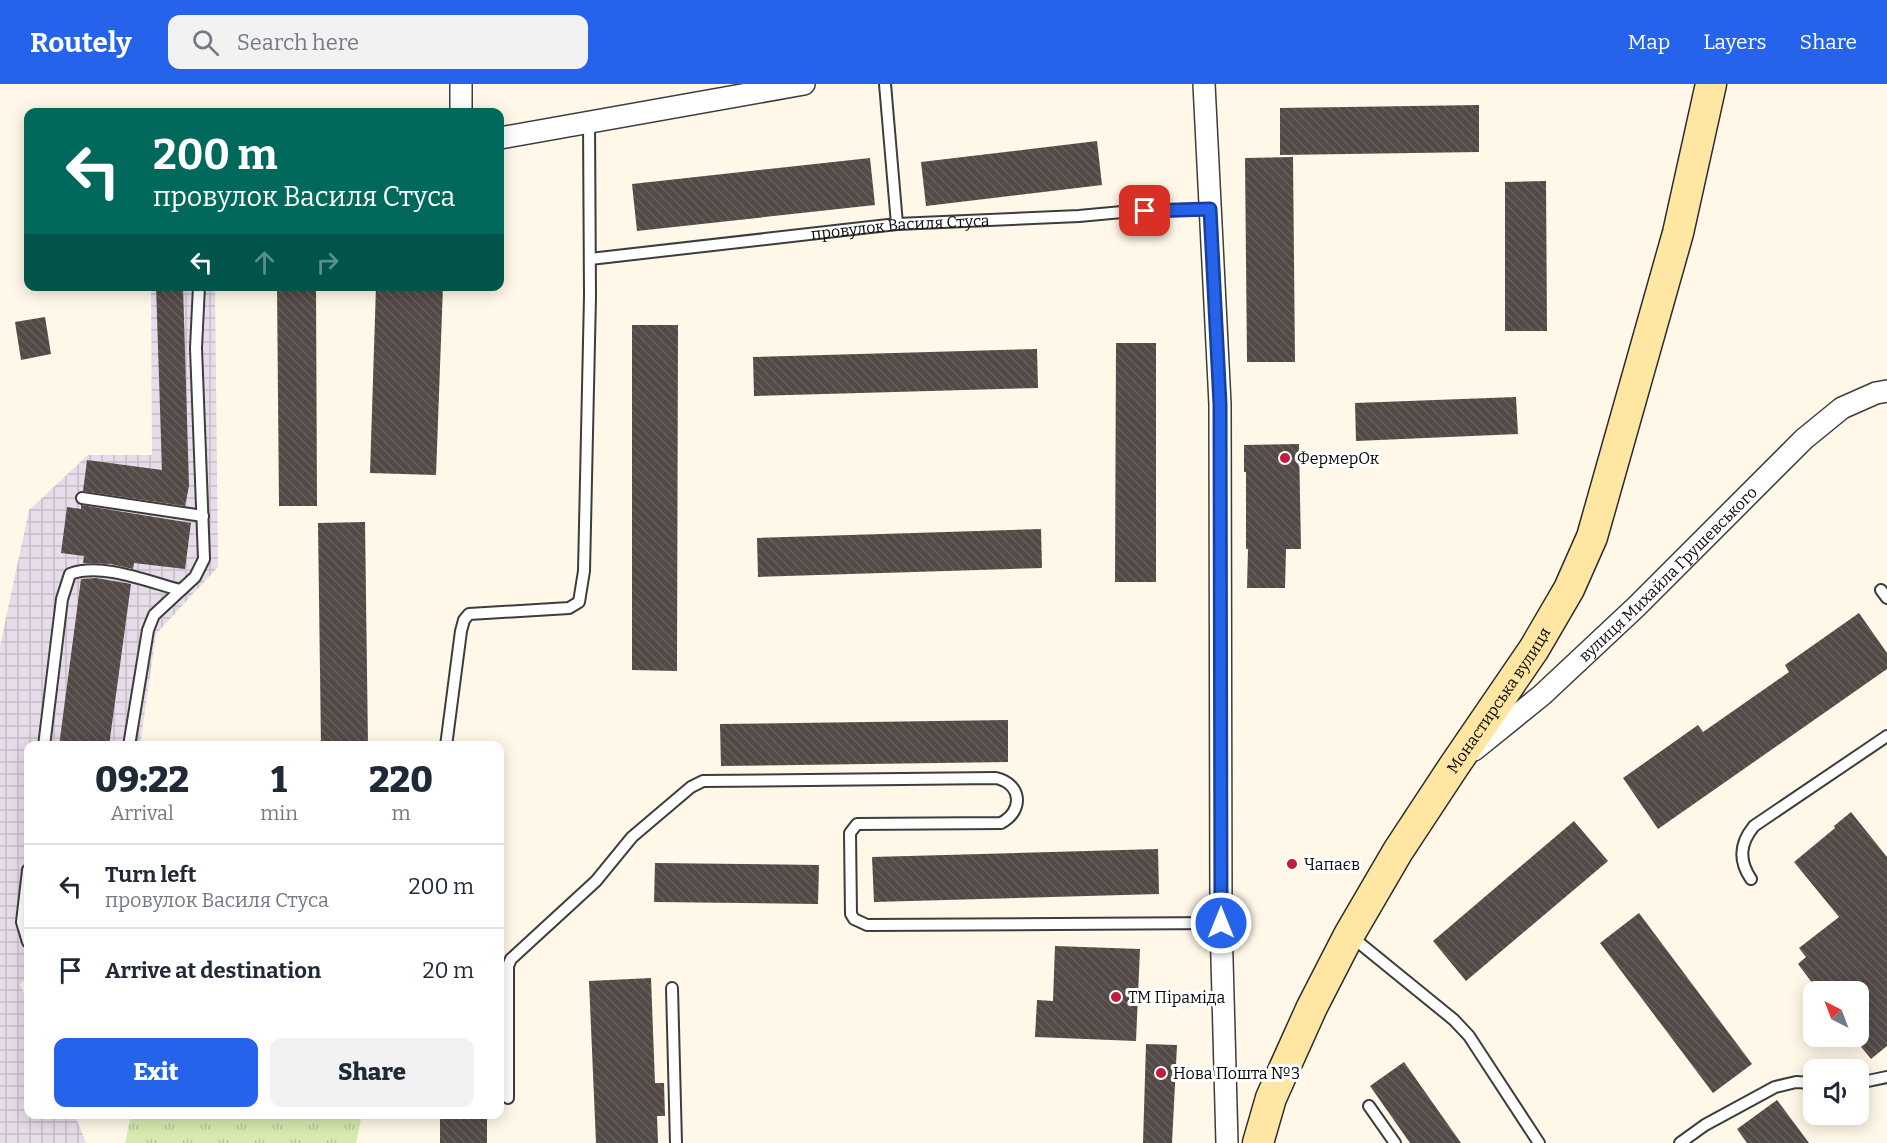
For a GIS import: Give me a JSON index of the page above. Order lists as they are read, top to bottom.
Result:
{
  "streets": {
    "main road": ["Монастирська вулиця"],
    "street": ["вулиця Михайла Грушевського"],
    "lane": ["провулок Василя Стуса"]
  },
  "crossings": [
    ["вулиця Михайла Грушевського", "Монастирська вулиця"]
  ],
  "places": [
    "ФермерОк",
    "Чапаєв",
    "ТМ Піраміда",
    "Нова Пошта №3"
  ],
  "north": "top left",
  "page": {
    "header": "Routely",
    "search": "Search here",
    "nav": ["Map", "Layers", "Share"],
    "turn": ["200 m", "провулок Василя Стуса"],
    "eta": [
      "09:22",
      "Arrival",
      "1",
      "min",
      "220",
      "m"
    ],
    "list": [
      {
        "name": "Turn left",
        "note": "провулок Василя Стуса",
        "value": "200 m"
      },
      {
        "name": "Arrive at destination",
        "value": "20 m"
      }
    ],
    "buttons": ["Exit", "Share"]
  }
}
